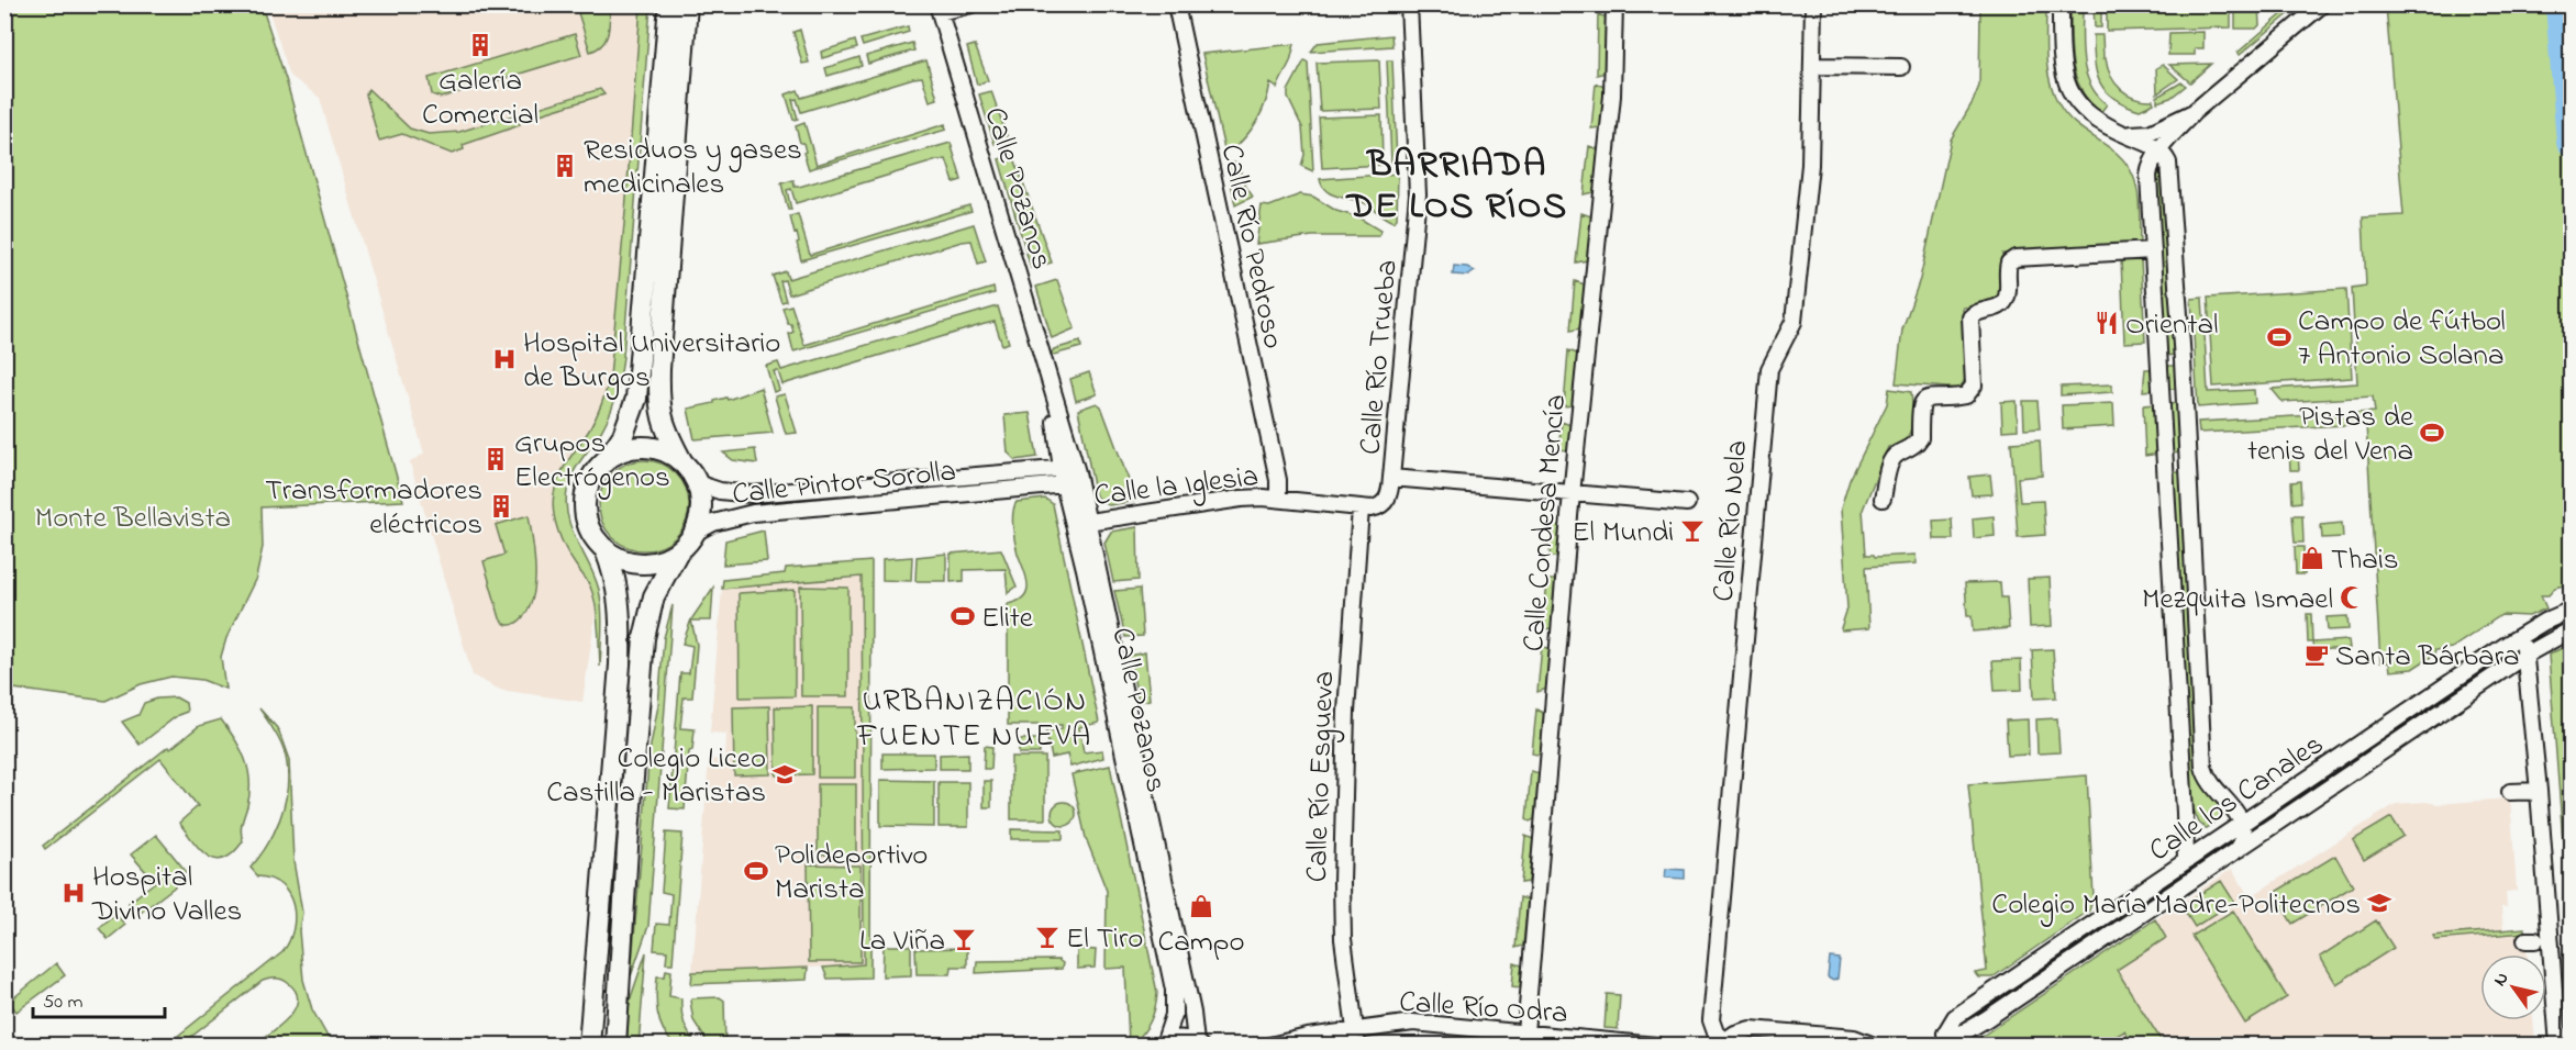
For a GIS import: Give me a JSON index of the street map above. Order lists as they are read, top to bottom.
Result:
{
  "streets": {
    "street": [
      "Calle Pozanos",
      "Calle Río Pedroso",
      "Calle Río Trueba",
      "Calle Pintor Sorolla",
      "Calle la Iglesia",
      "Calle Río Nela",
      "Calle Condesa Mencía",
      "Calle Río Esgueva",
      "Calle los Canales",
      "Calle Río Odra"
    ]
  },
  "crossings": [
    ["Calle Pozanos", "Calle Pintor Sorolla"],
    ["Calle Pozanos", "Calle la Iglesia"],
    ["Calle Río Pedroso", "Calle la Iglesia"],
    ["Calle la Iglesia", "Calle Río Esgueva"],
    ["Calle Condesa Mencía", "Calle Río Odra"],
    ["Calle Río Esgueva", "Calle Río Odra"]
  ],
  "districts": ["BARRIADA DE LOS RÍOS", "URBANIZACIÓN FUENTE NUEVA"],
  "parks": ["Monte Bellavista"],
  "places": {
    "building": [
      "Galería Comercial",
      "Residuos y gases medicinales",
      "Grupos Electrógenos",
      "Transformadores eléctricos"
    ],
    "restaurant": ["Oriental"],
    "sports": [
      "Campo de fútbol 7 Antonio Solana",
      "Pistas de tenis del Vena",
      "Elite",
      "Polideportivo Marista"
    ],
    "hospital": ["Hospital Universitario de Burgos", "Hospital Divino Valles"],
    "bar": ["El Mundi", "El Tiro", "La Viña"],
    "shop": ["Thais", "Campo"],
    "mosque": ["Mezquita Ismael"],
    "cafe": ["Santa Bárbara"],
    "school or university": ["Colegio Liceo Castilla - Maristas", "Colegio María Madre-Politecnos"]
  },
  "scale_bar": "50 m",
  "north": "top left"
}
